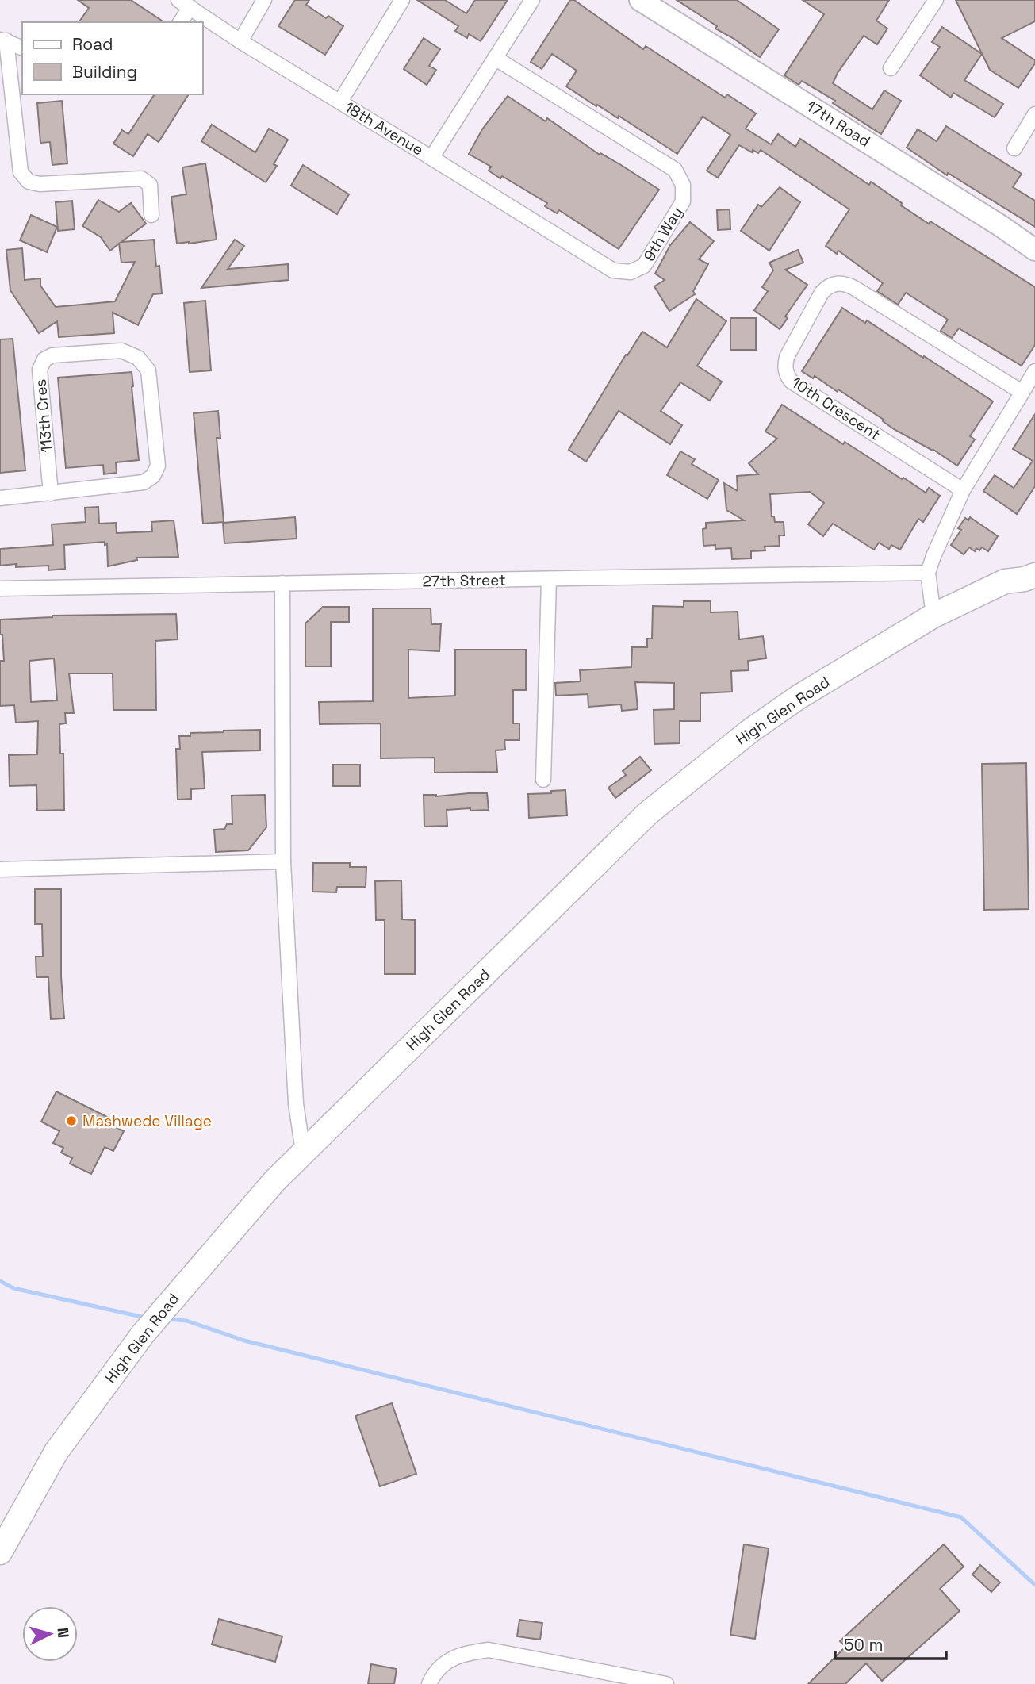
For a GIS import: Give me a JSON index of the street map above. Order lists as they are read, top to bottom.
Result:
{
  "streets": {
    "main road": ["High Glen Road"],
    "street": [
      "17th Road",
      "18th Avenue",
      "9th Way",
      "10th Crescent",
      "113th Cres",
      "27th Street"
    ]
  },
  "crossings": [
    ["18th Avenue", "9th Way"]
  ],
  "places": ["Mashwede Village"],
  "legend": ["Road", "Building"],
  "scale_bar": "50 m",
  "north": "right"
}
